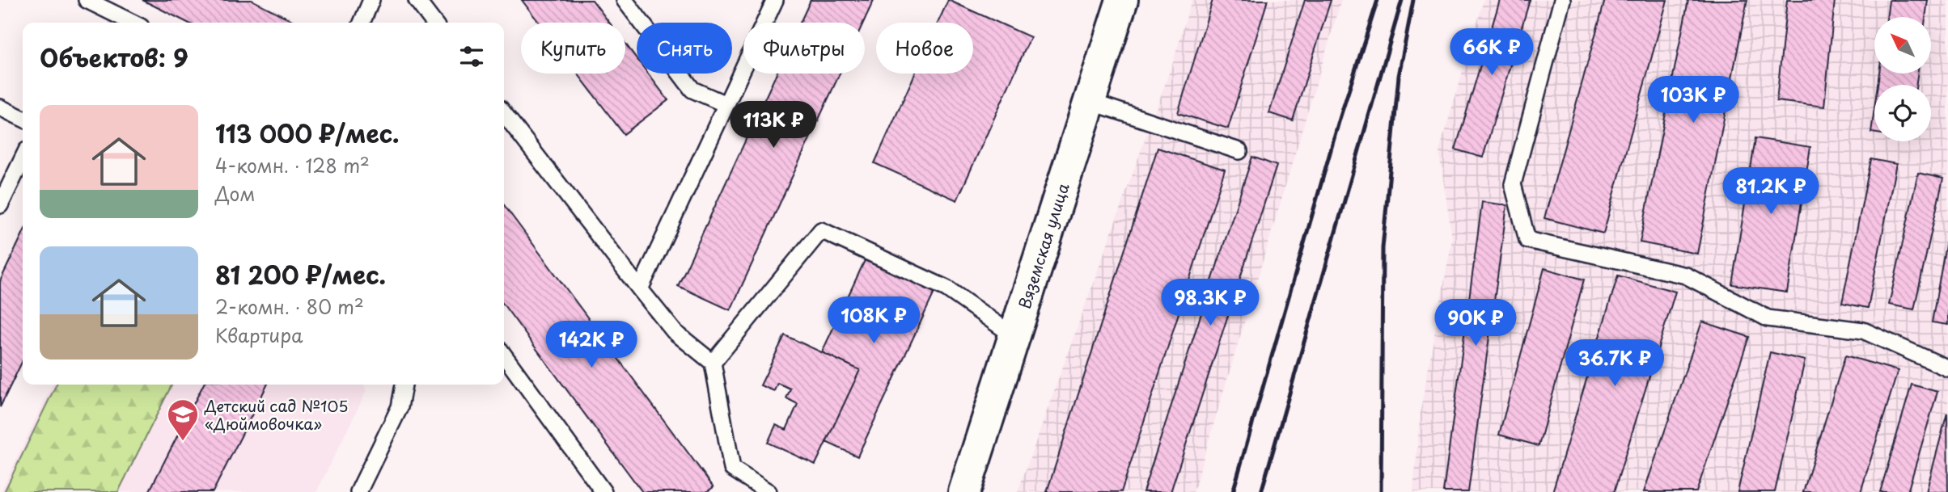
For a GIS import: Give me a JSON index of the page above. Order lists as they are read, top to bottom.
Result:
{
  "streets": {
    "street": ["Вяземская улица"]
  },
  "places": {
    "school or university": ["Детский сад №105 «Дюймовочка»"]
  },
  "north": "top left",
  "page": {
    "chip": [
      "Купить",
      "Снять",
      "Фильтры",
      "Новое"
    ],
    "heading": "Объектов: 9",
    "price": [
      "66K ₽",
      "103K ₽",
      "113K ₽",
      "81.2K ₽",
      "98.3K ₽",
      "108K ₽",
      "90K ₽",
      "142K ₽",
      "36.7K ₽"
    ],
    "list": [
      {
        "name": "113 000 ₽/мес.",
        "note": "4-комн. · 128 m² · Дом"
      },
      {
        "name": "81 200 ₽/мес.",
        "note": "2-комн. · 80 m² · Квартира"
      }
    ]
  }
}
